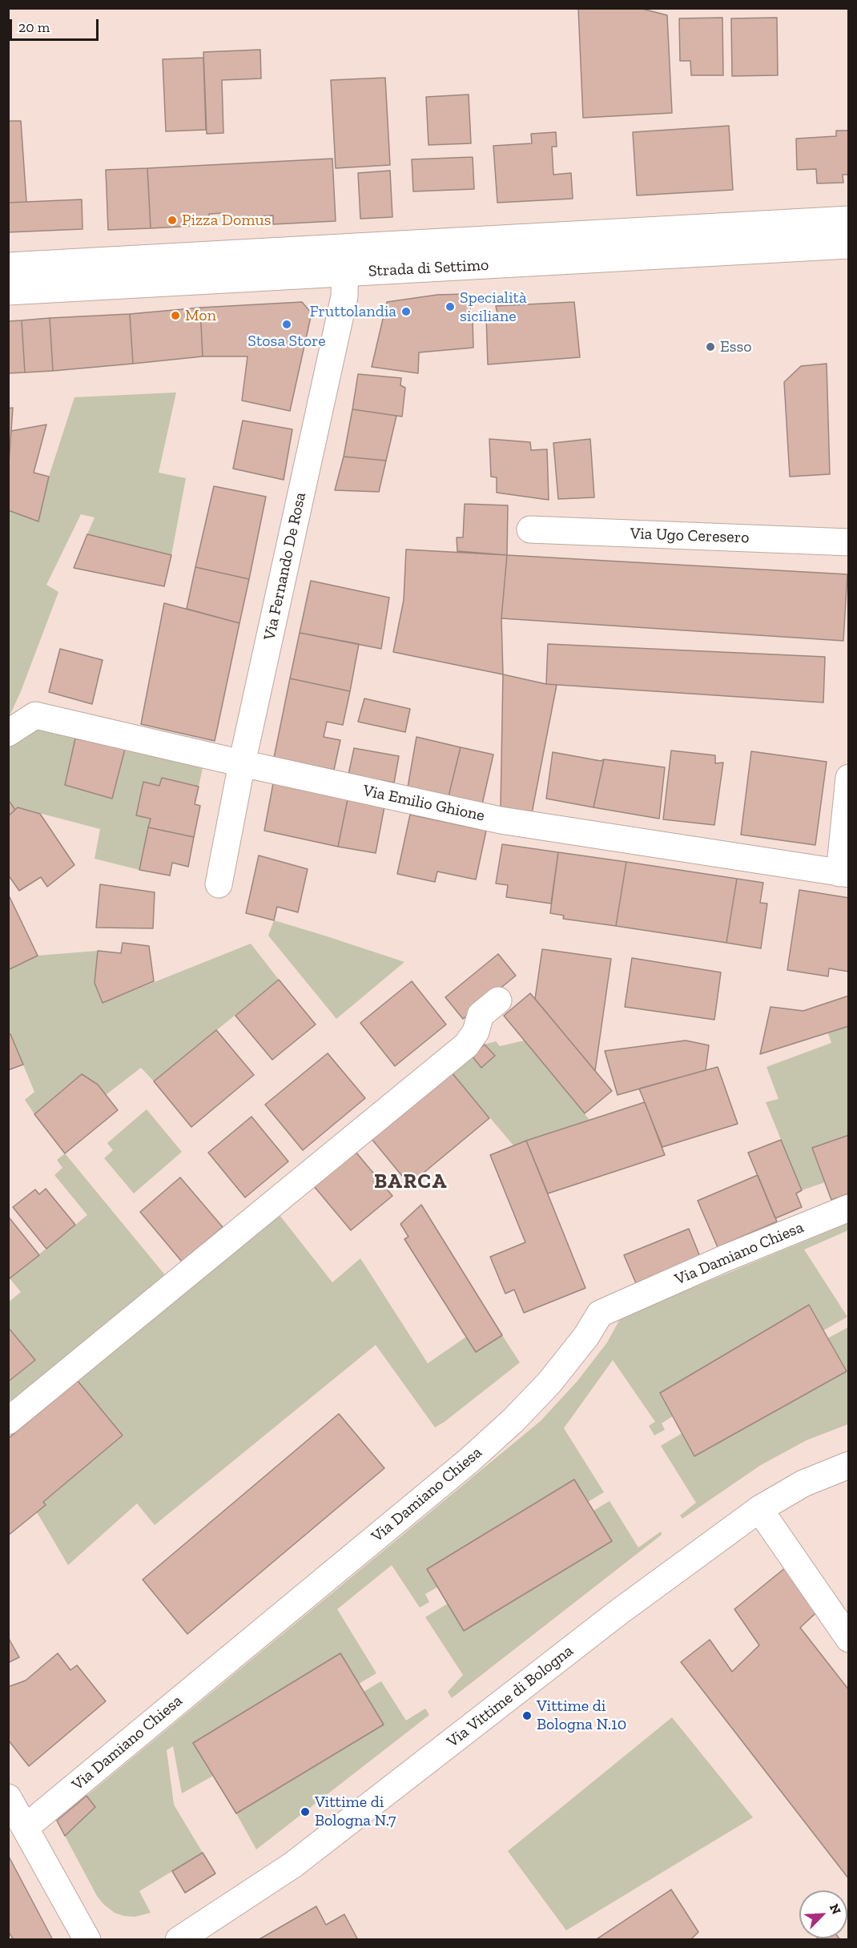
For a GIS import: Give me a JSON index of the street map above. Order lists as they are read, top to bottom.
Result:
{
  "streets": {
    "street": [
      "Strada di Settimo",
      "Via Ugo Ceresero",
      "Via Fernando De Rosa",
      "Via Emilio Ghione",
      "Via Damiano Chiesa",
      "Via Vittime di Bologna"
    ]
  },
  "crossings": [
    ["Strada di Settimo", "Via Fernando De Rosa"],
    ["Via Fernando De Rosa", "Via Emilio Ghione"]
  ],
  "districts": ["BARCA"],
  "places": [
    "Pizza Domus",
    "Specialità siciliane",
    "Fruttolandia",
    "Mon",
    "Stosa Store",
    "Esso",
    "Vittime di Bologna N.10",
    "Vittime di Bologna N.7"
  ],
  "scale_bar": "20 m",
  "north": "top right"
}
